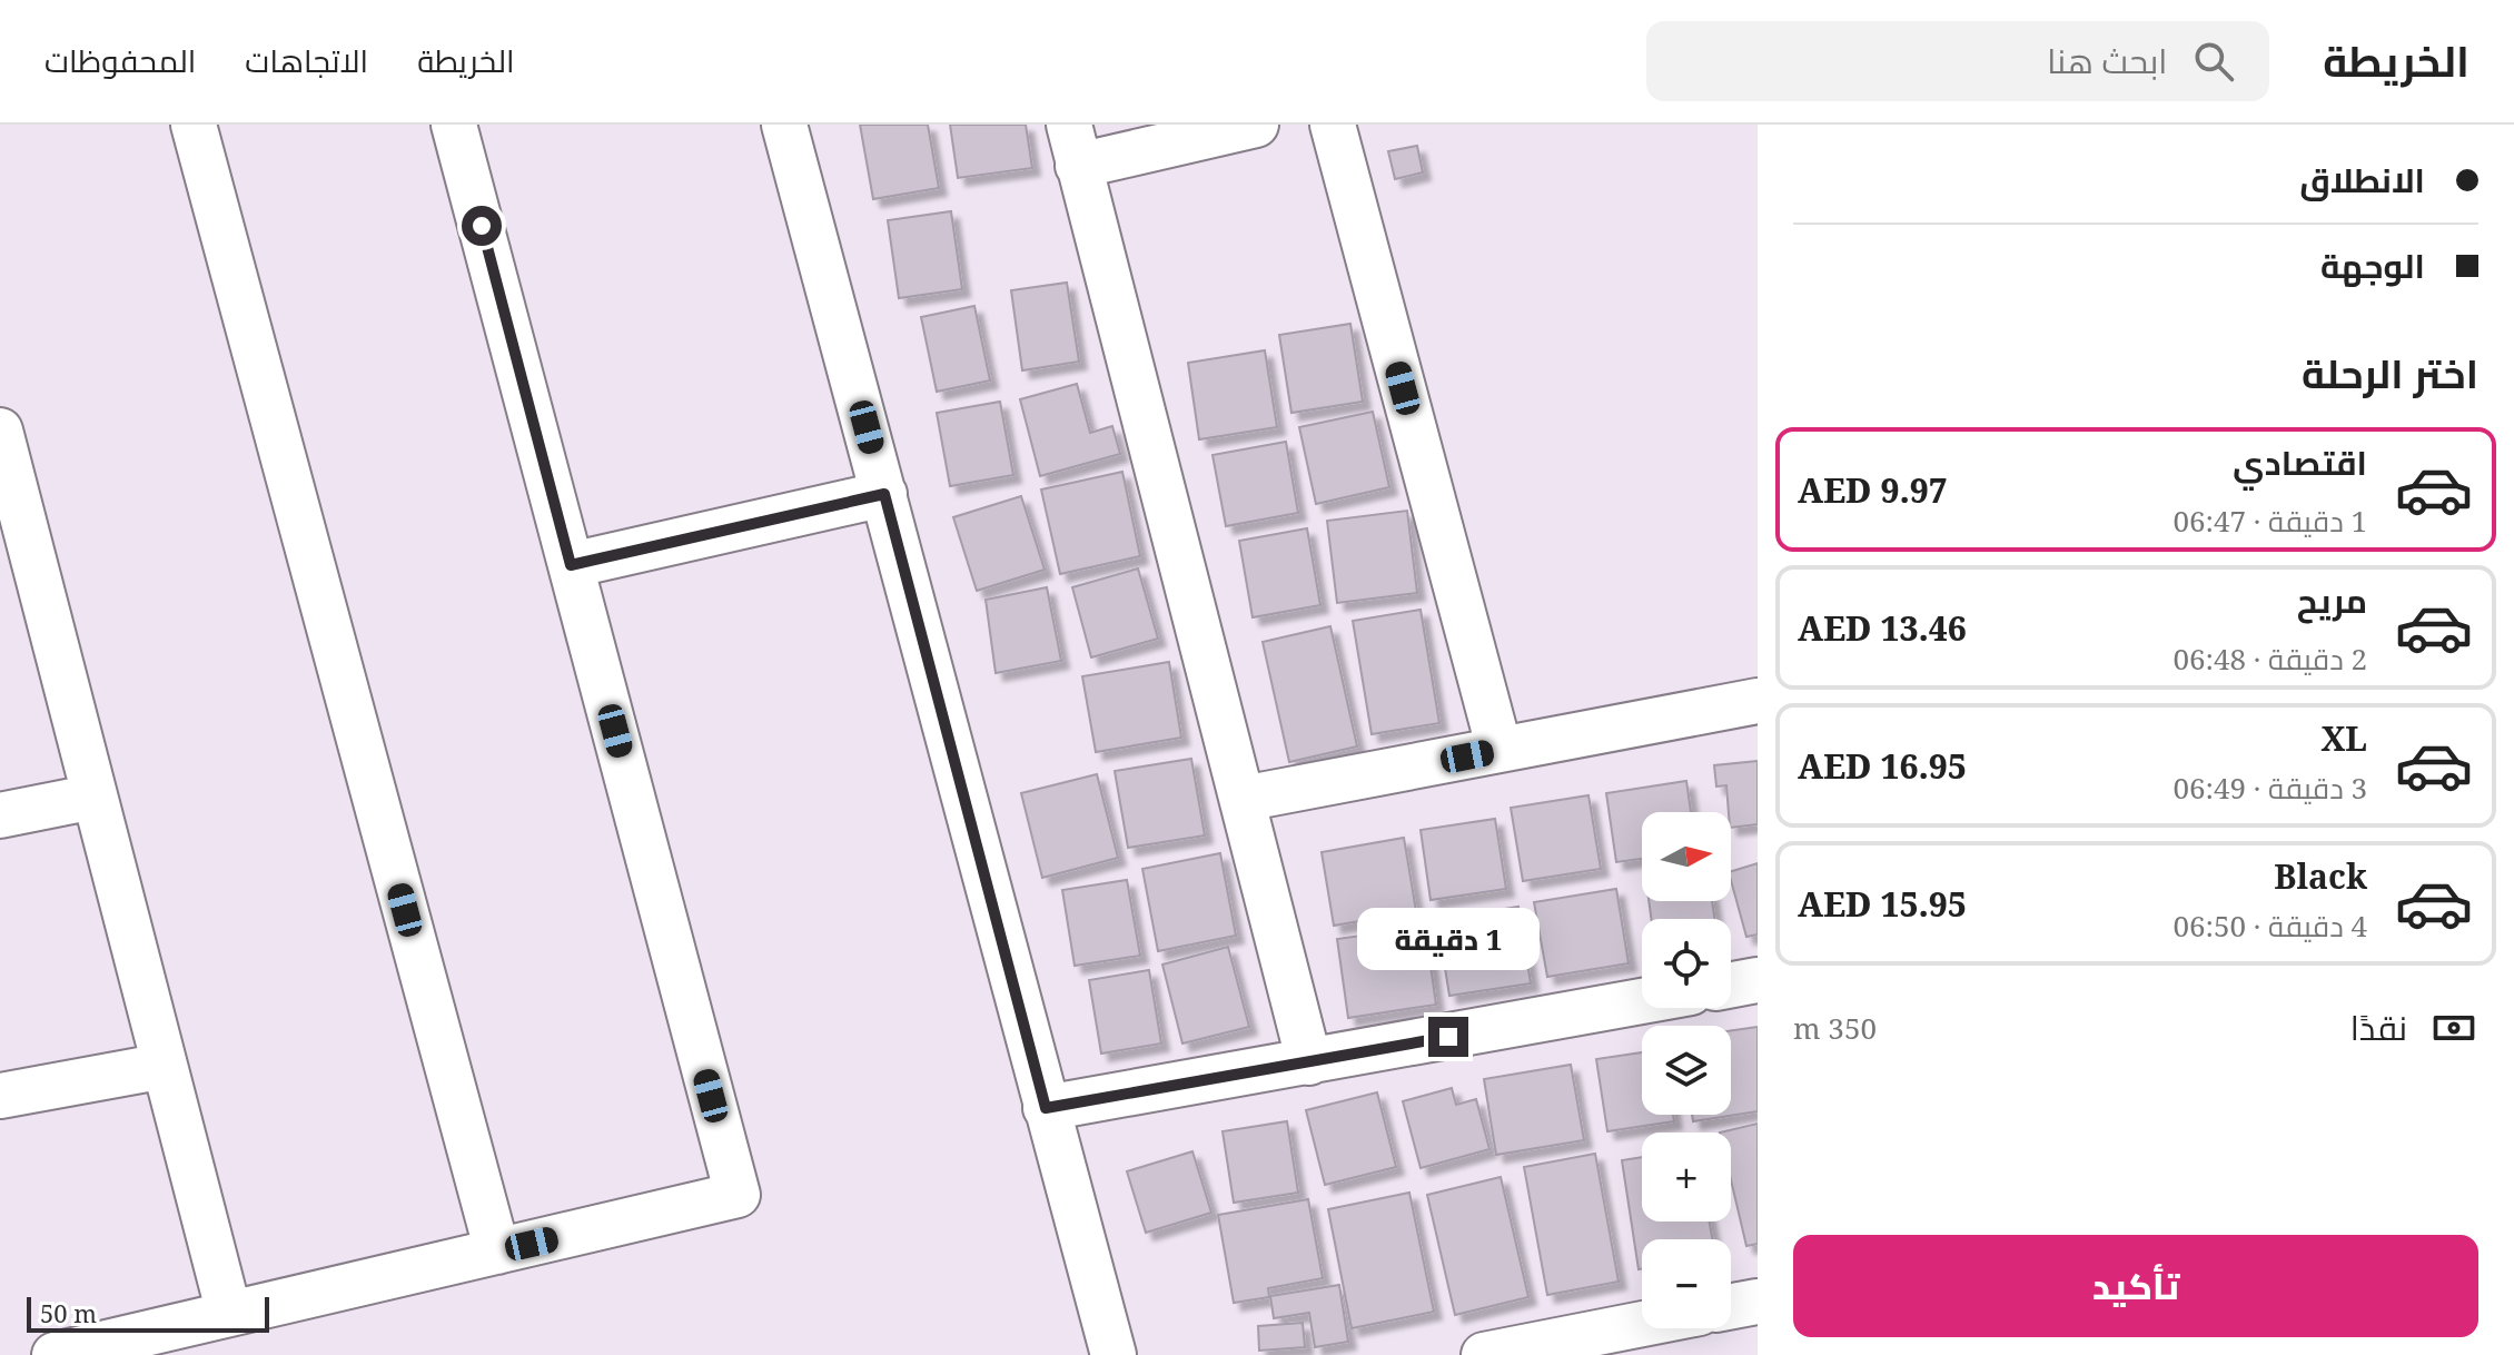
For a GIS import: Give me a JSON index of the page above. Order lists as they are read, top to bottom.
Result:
{
  "scale_bar": "50 m",
  "north": "right",
  "page": {
    "header": "الخريطة",
    "search": "ابحث هنا",
    "nav": ["الخريطة", "الاتجاهات", "المحفوظات"],
    "banner": ["الانطلاق", "الوجهة"],
    "heading": "اختر الرحلة",
    "list": [
      {
        "name": "اقتصادي",
        "note": "1 دقيقة · 06:47",
        "value": "AED 9.97"
      },
      {
        "name": "مريح",
        "note": "2 دقيقة · 06:48",
        "value": "AED 13.46"
      },
      {
        "name": "XL",
        "note": "3 دقيقة · 06:49",
        "value": "AED 16.95"
      },
      {
        "name": "Black",
        "note": "4 دقيقة · 06:50",
        "value": "AED 15.95"
      }
    ],
    "map_buttons": ["+", "−"],
    "bubble": "1 دقيقة",
    "pay": ["نقدًا", "350 m"],
    "buttons": "تأكيد",
    "scale": "50 m"
  }
}
